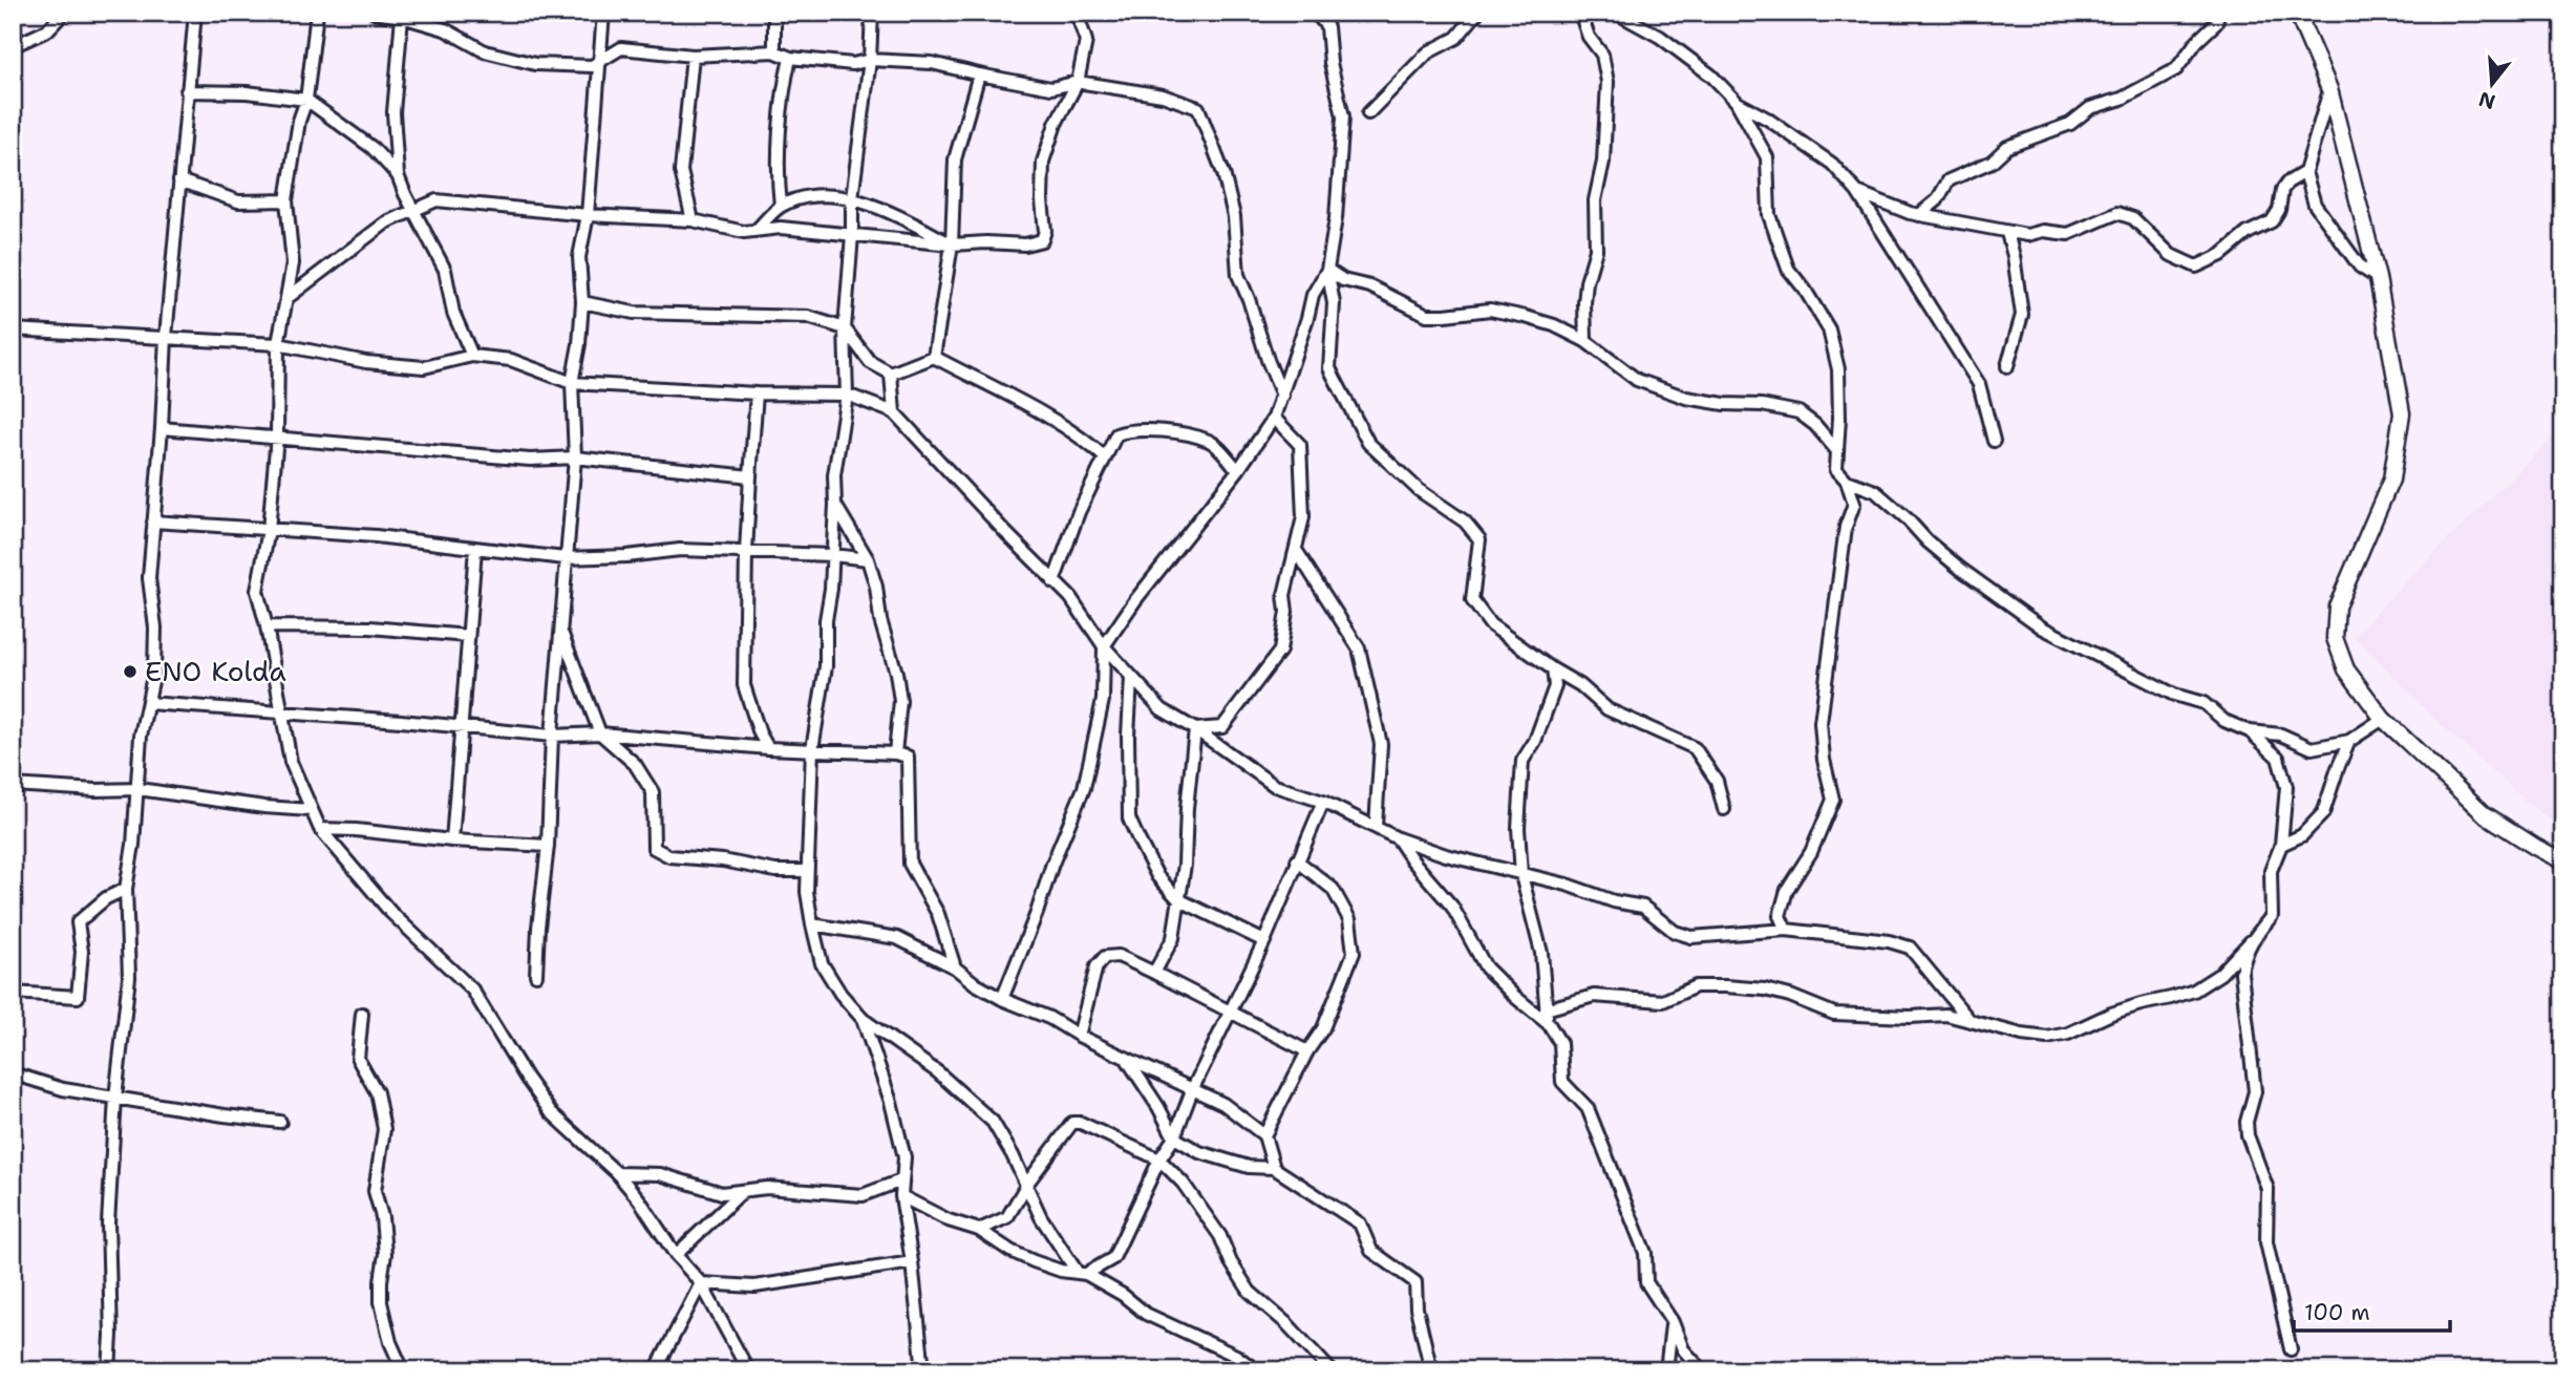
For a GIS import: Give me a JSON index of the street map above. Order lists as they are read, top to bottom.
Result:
{
  "places": ["ENO Kolda"],
  "scale_bar": "100 m",
  "north": "bottom"
}
